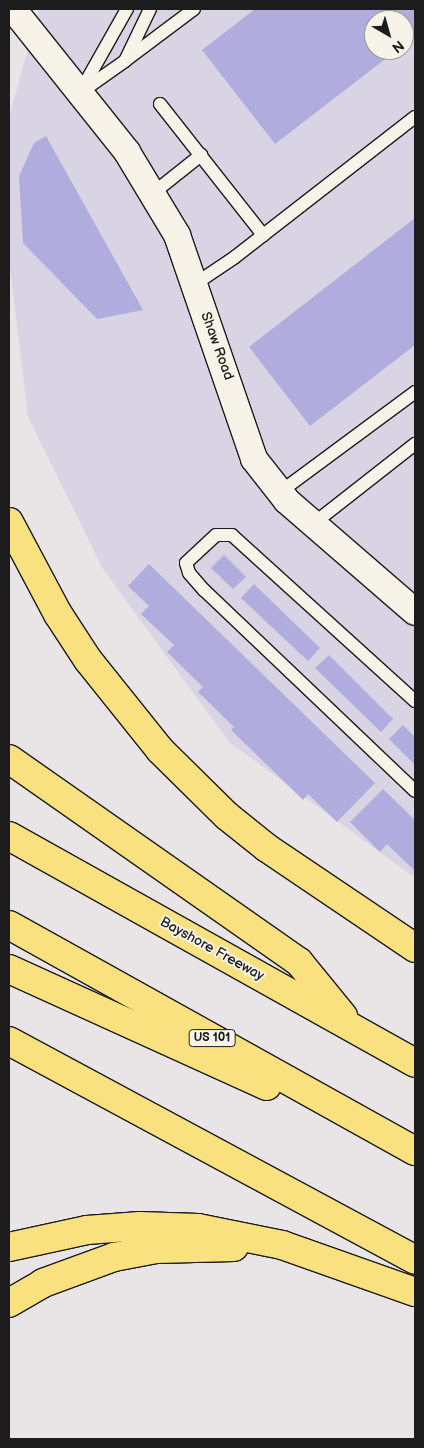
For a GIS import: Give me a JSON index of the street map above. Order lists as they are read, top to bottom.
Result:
{
  "streets": {
    "highway": ["Bayshore Freeway", "US 101"],
    "street": ["Shaw Road"]
  },
  "north": "bottom right"
}
